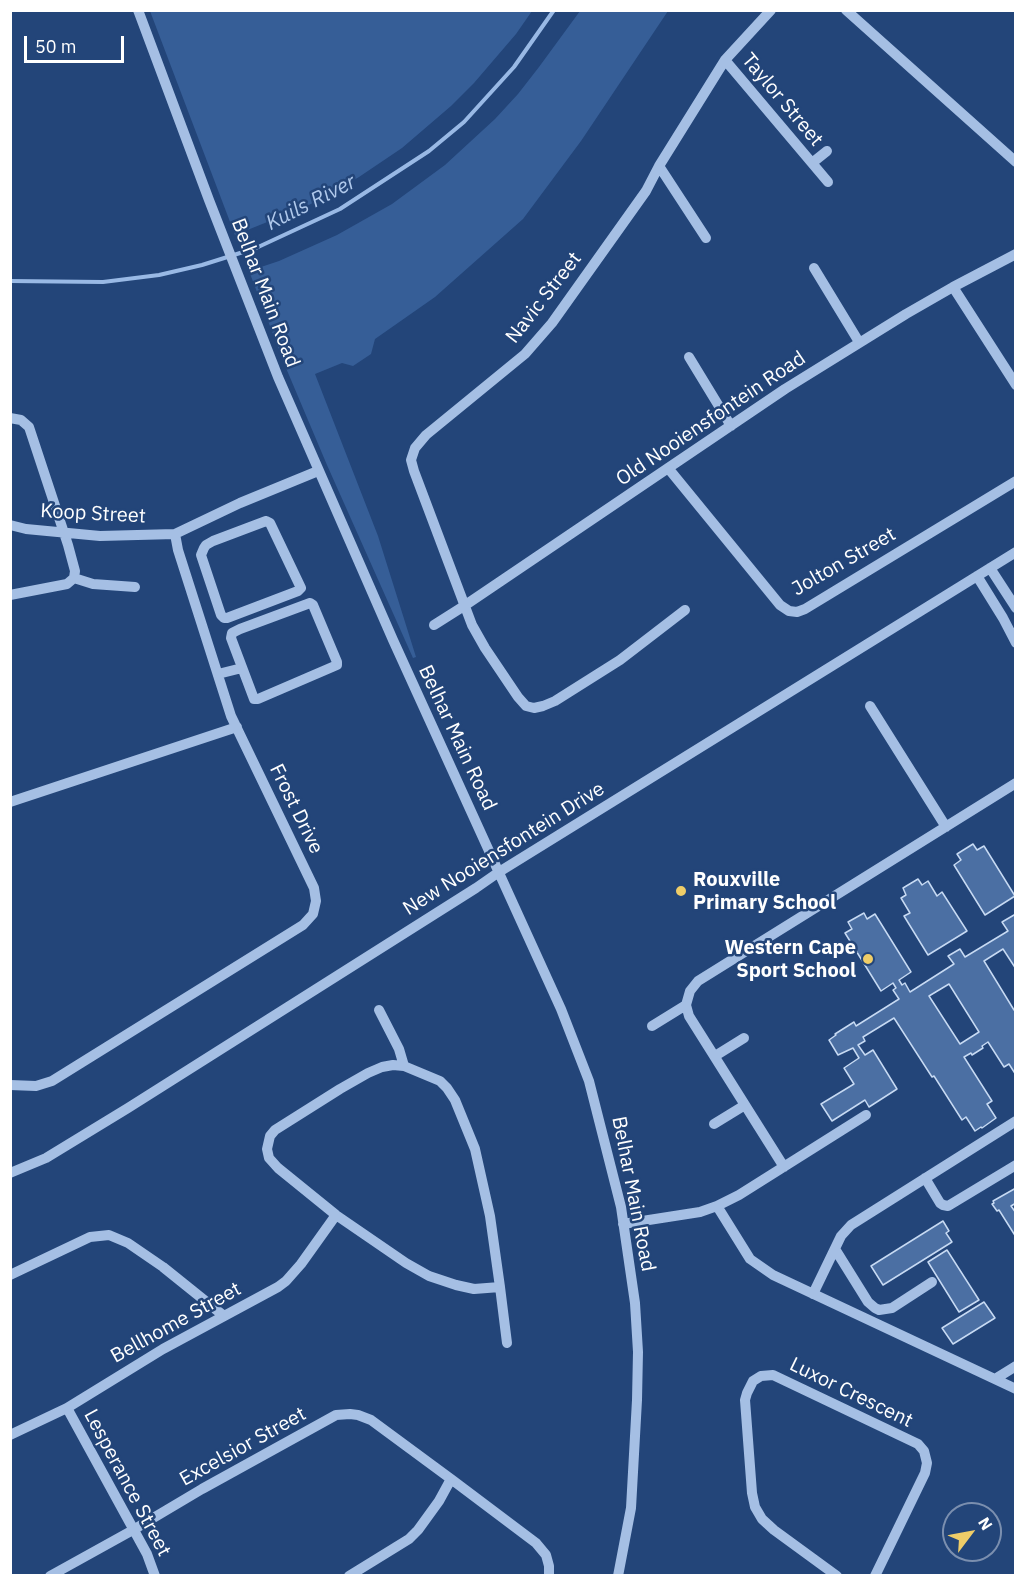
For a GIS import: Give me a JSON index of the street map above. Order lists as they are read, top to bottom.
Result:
{
  "streets": {
    "street": [
      "Taylor Street",
      "Belhar Main Road",
      "Navic Street",
      "Old Nooiensfontein Road",
      "Koop Street",
      "Jolton Street",
      "Frost Drive",
      "New Nooiensfontein Drive",
      "Bellhome Street",
      "Luxor Crescent",
      "Excelsior Street",
      "Lesperance Street"
    ]
  },
  "crossings": [
    ["Taylor Street", "Navic Street"],
    ["Belhar Main Road", "New Nooiensfontein Drive"],
    ["Navic Street", "Old Nooiensfontein Road"],
    ["Old Nooiensfontein Road", "Jolton Street"],
    ["Koop Street", "Frost Drive"],
    ["Bellhome Street", "Lesperance Street"],
    ["Excelsior Street", "Lesperance Street"]
  ],
  "water": ["Kuils River"],
  "places": ["Rouxville Primary School", "Western Cape Sport School"],
  "scale_bar": "50 m",
  "north": "top right"
}
